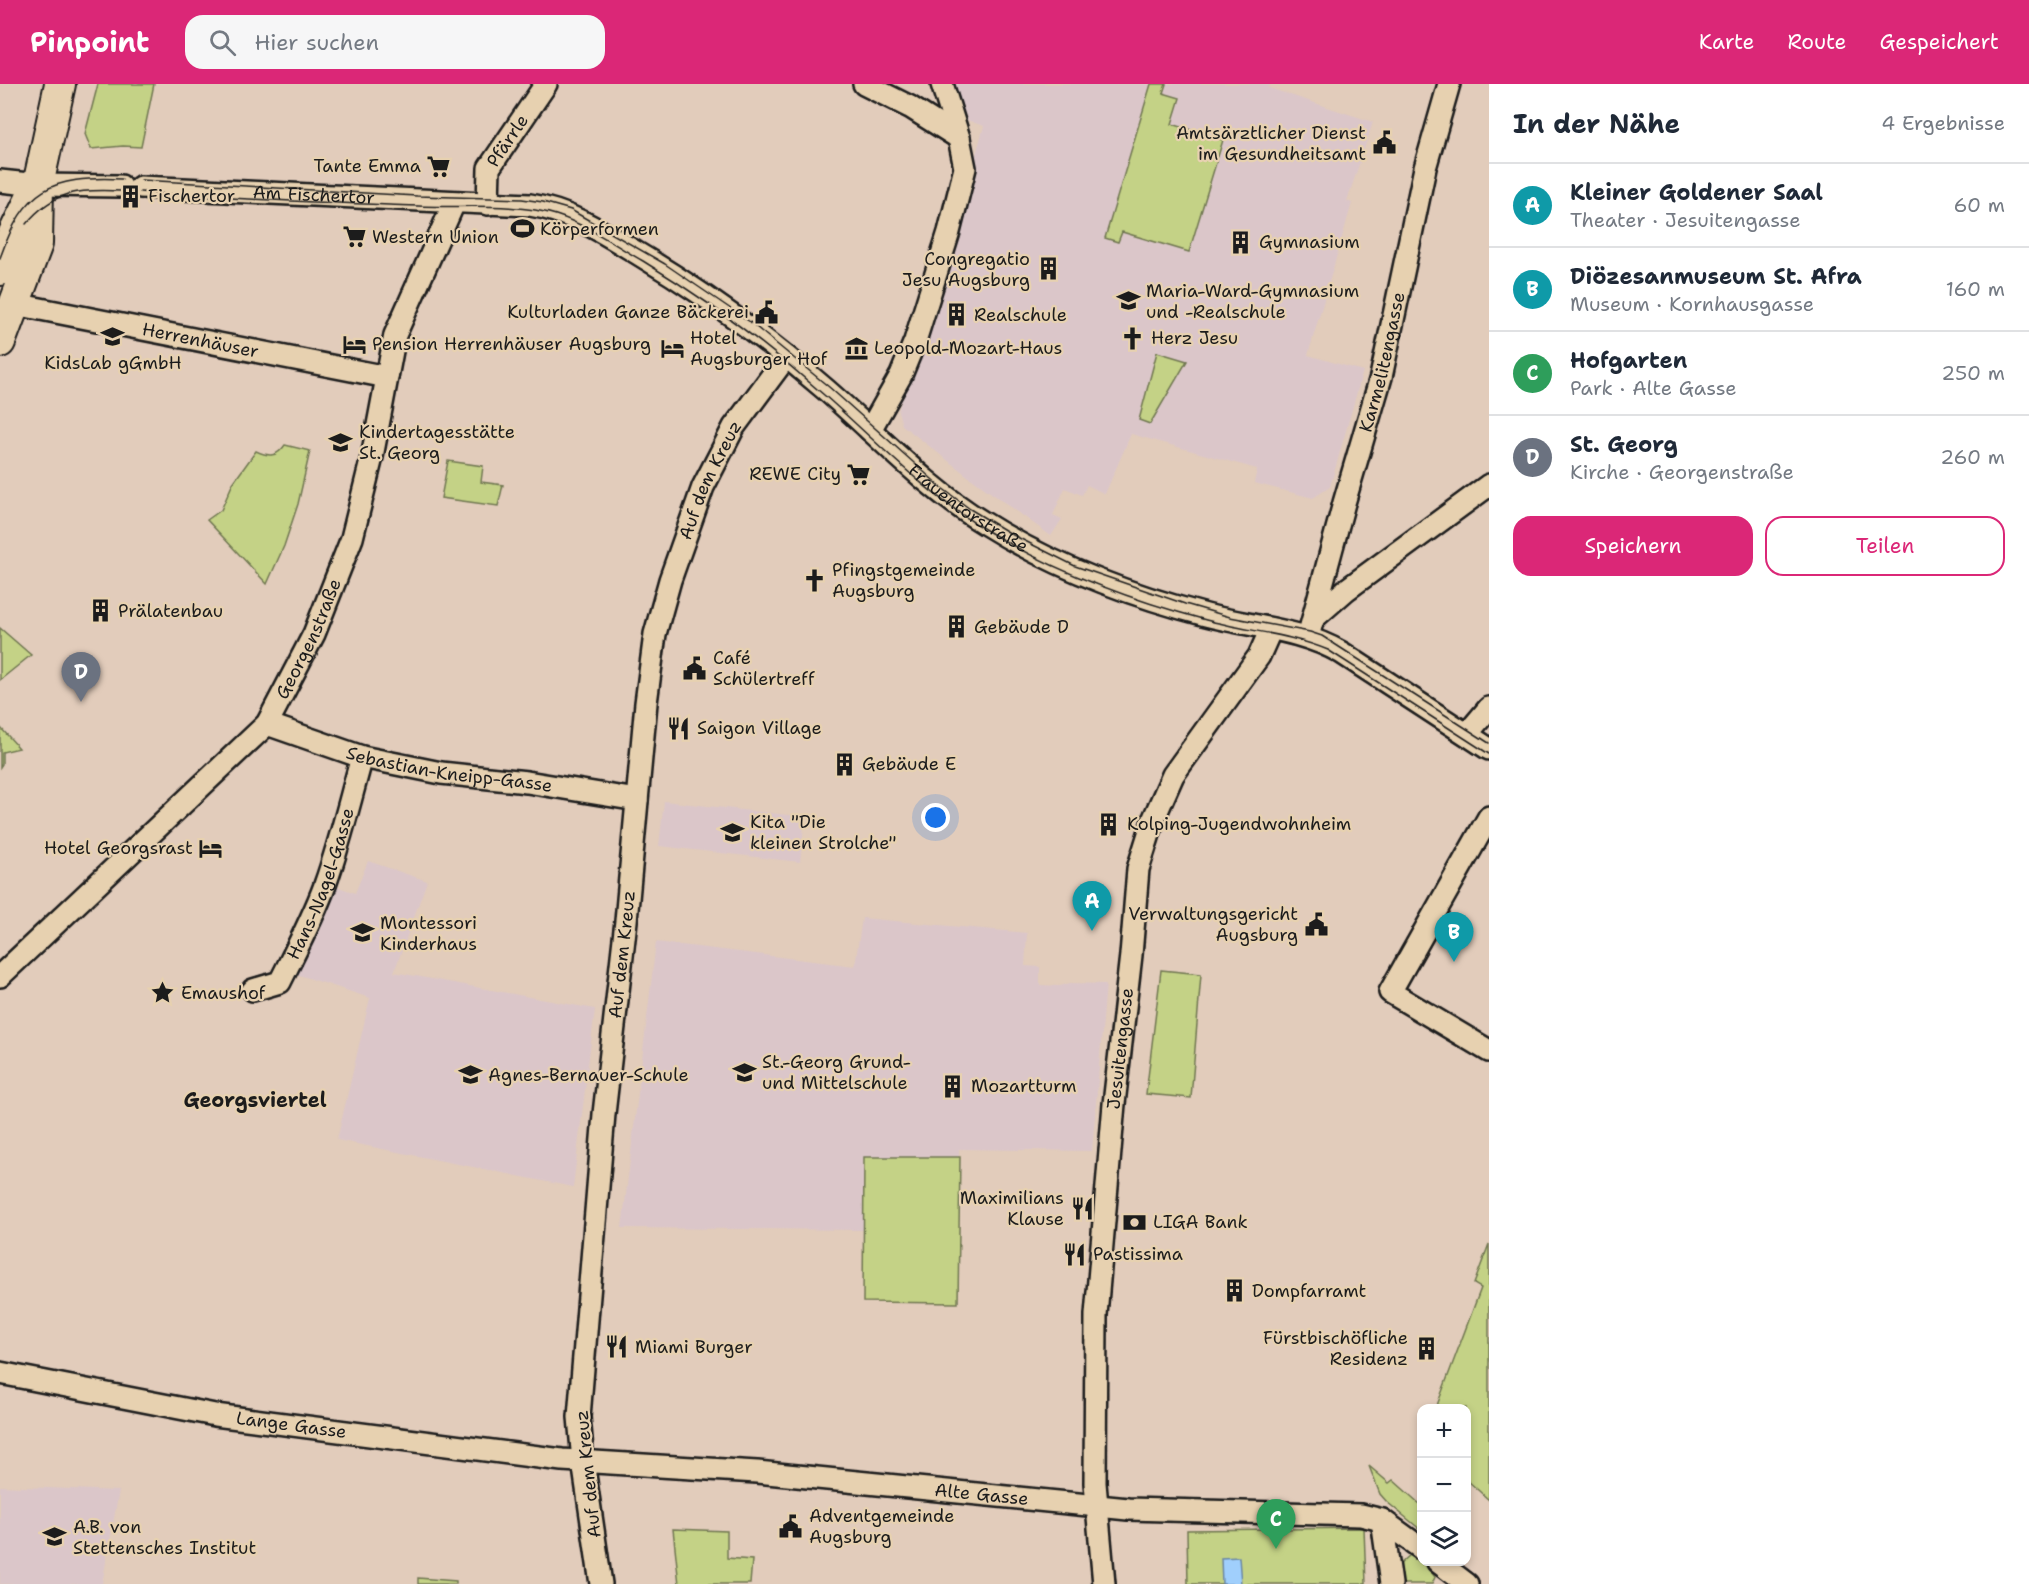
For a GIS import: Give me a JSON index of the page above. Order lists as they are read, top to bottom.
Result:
{
  "streets": {
    "street": [
      "Pfärrle",
      "Am Fischertor",
      "Herrenhäuser",
      "Karmelitengasse",
      "Auf dem Kreuz",
      "Frauentorstraße",
      "Georgenstraße",
      "Sebastian-Kneipp-Gasse",
      "Hans-Nagel-Gasse",
      "Jesuitengasse",
      "Lange Gasse",
      "Alte Gasse"
    ]
  },
  "crossings": [
    ["Pfärrle", "Am Fischertor"],
    ["Pfärrle", "Frauentorstraße"],
    ["Am Fischertor", "Frauentorstraße"],
    ["Am Fischertor", "Georgenstraße"],
    ["Herrenhäuser", "Georgenstraße"],
    ["Karmelitengasse", "Frauentorstraße"],
    ["Auf dem Kreuz", "Frauentorstraße"],
    ["Auf dem Kreuz", "Sebastian-Kneipp-Gasse"],
    ["Auf dem Kreuz", "Lange Gasse"],
    ["Auf dem Kreuz", "Alte Gasse"],
    ["Frauentorstraße", "Jesuitengasse"],
    ["Georgenstraße", "Sebastian-Kneipp-Gasse"],
    ["Sebastian-Kneipp-Gasse", "Hans-Nagel-Gasse"],
    ["Jesuitengasse", "Alte Gasse"],
    ["Lange Gasse", "Alte Gasse"]
  ],
  "districts": ["Georgsviertel"],
  "places": {
    "public building": [
      "Amtsärztlicher Dienst im Gesundheitsamt",
      "Kulturladen Ganze Bäckerei",
      "Café Schülertreff",
      "Verwaltungsgericht Augsburg",
      "Adventgemeinde Augsburg"
    ],
    "supermarket": ["Tante Emma", "Western Union", "REWE City"],
    "building": [
      "Fischertor",
      "Gymnasium",
      "Congregatio Jesu Augsburg",
      "Realschule",
      "Prälatenbau",
      "Gebäude D",
      "Gebäude E",
      "Kolping-Jugendwohnheim",
      "Mozartturm",
      "Dompfarramt",
      "Fürstbischöfliche Residenz"
    ],
    "sports": ["Körperformen"],
    "school or university": [
      "Maria-Ward-Gymnasium und -Realschule",
      "KidsLab gGmbH",
      "Kindertagesstätte St. Georg",
      "Kita \"Die kleinen Strolche\"",
      "Montessori Kinderhaus",
      "St.-Georg Grund- und Mittelschule",
      "Agnes-Bernauer-Schule",
      "A.B. von Stettensches Institut"
    ],
    "church": ["Herz Jesu", "Pfingstgemeinde Augsburg"],
    "hotel": ["Pension Herrenhäuser Augsburg", "Hotel Augsburger Hof", "Hotel Georgsrast"],
    "museum": ["Leopold-Mozart-Haus"],
    "restaurant": [
      "Saigon Village",
      "Maximilians Klause",
      "Pastissima",
      "Miami Burger"
    ],
    "place": ["Emaushof"],
    "bank": ["LIGA Bank"]
  },
  "page": {
    "header": "Pinpoint",
    "search": "Hier suchen",
    "nav": ["Karte", "Route", "Gespeichert"],
    "heading": ["In der Nähe", "4 Ergebnisse"],
    "list": [
      {
        "mark": "A",
        "name": "Kleiner Goldener Saal",
        "note": "Theater · Jesuitengasse",
        "value": "60 m"
      },
      {
        "mark": "B",
        "name": "Diözesanmuseum St. Afra",
        "note": "Museum · Kornhausgasse",
        "value": "160 m"
      },
      {
        "mark": "C",
        "name": "Hofgarten",
        "note": "Park · Alte Gasse",
        "value": "250 m"
      },
      {
        "mark": "D",
        "name": "St. Georg",
        "note": "Kirche · Georgenstraße",
        "value": "260 m"
      }
    ],
    "buttons": ["Speichern", "Teilen"],
    "pins": [
      "D",
      "A",
      "B",
      "C"
    ],
    "map_buttons": ["+", "−"]
  }
}
